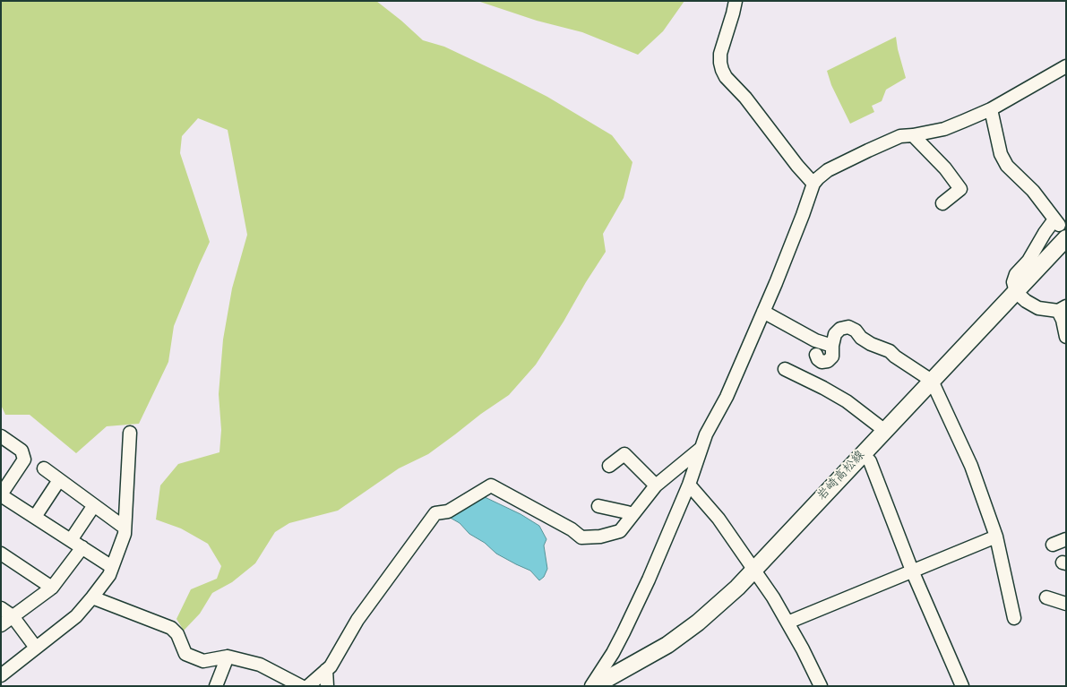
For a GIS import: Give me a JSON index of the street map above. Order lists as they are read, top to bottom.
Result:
{
  "streets": {
    "main road": ["岩崎高松線"]
  }
}
